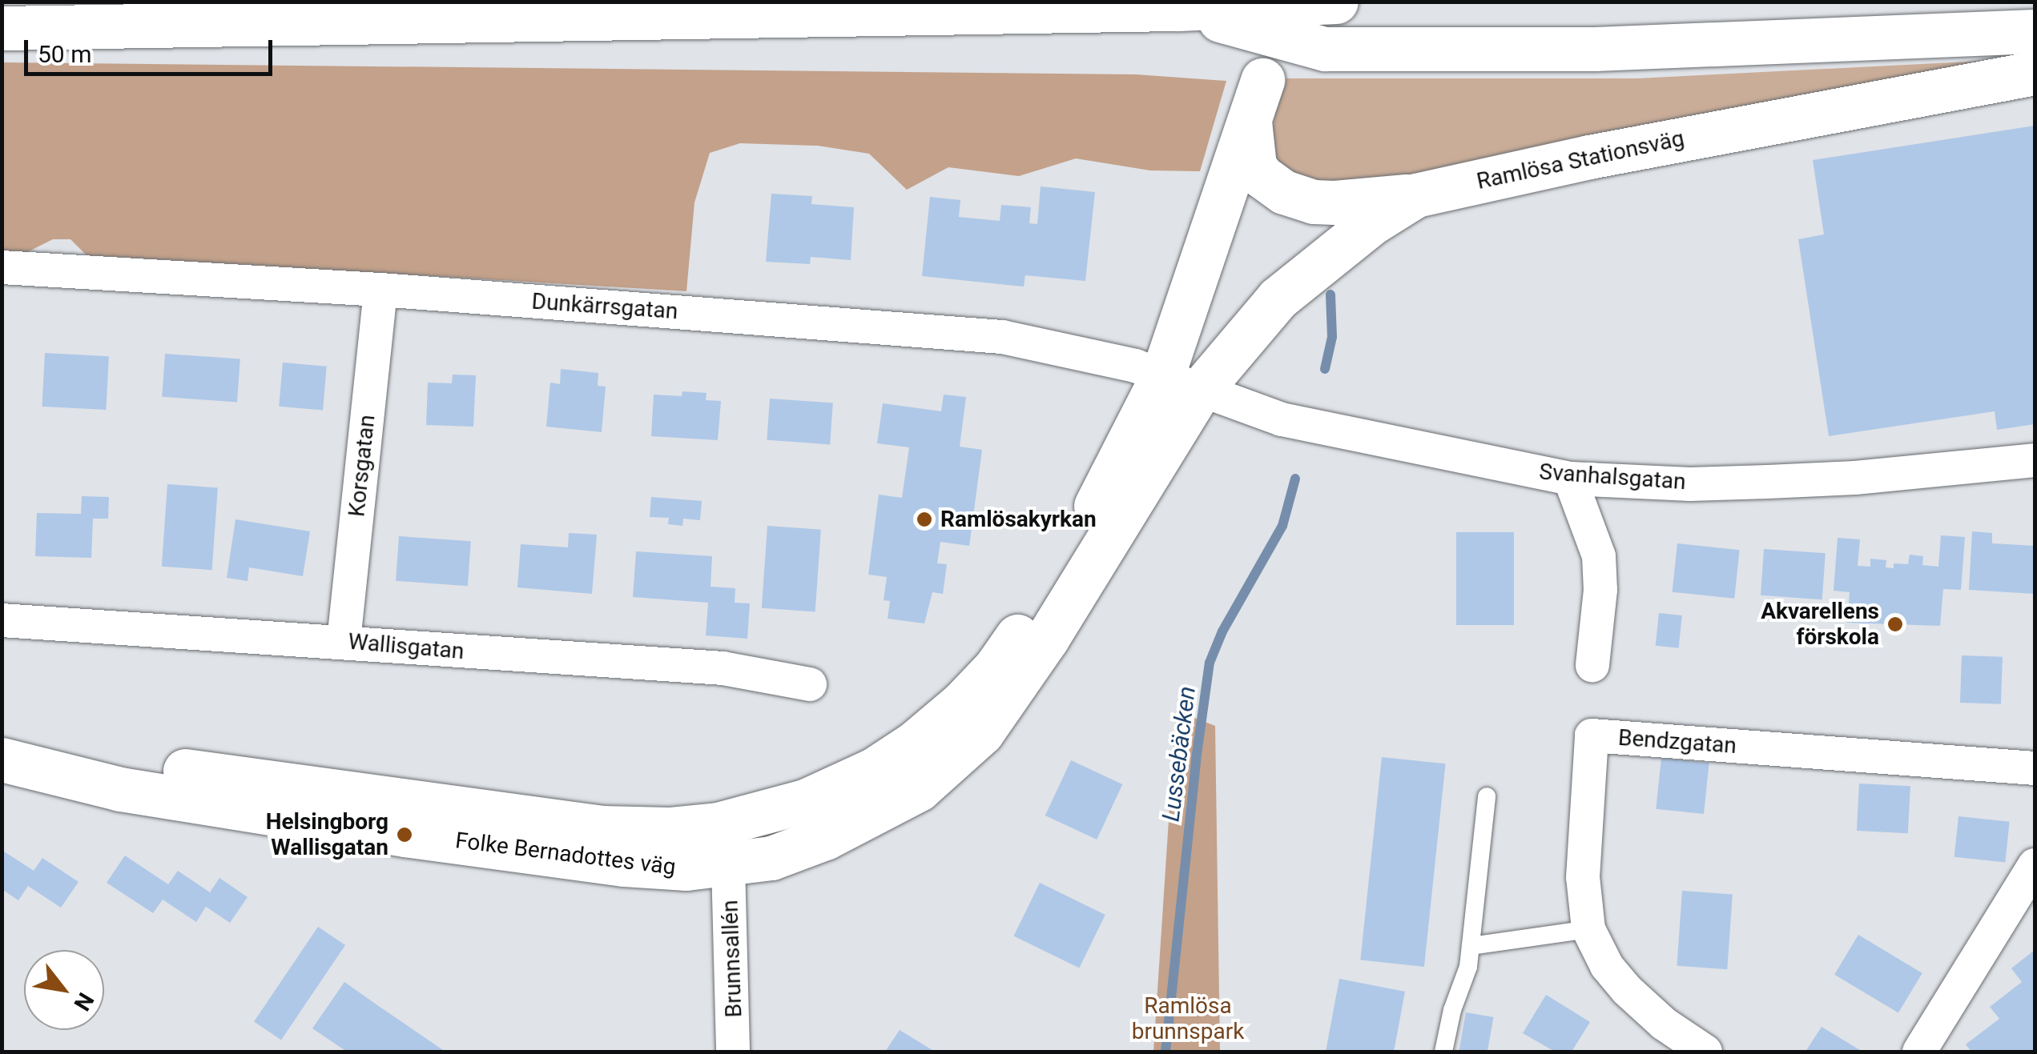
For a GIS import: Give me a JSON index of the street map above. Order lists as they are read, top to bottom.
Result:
{
  "streets": {
    "main road": ["Ramlösa Stationsväg", "Folke Bernadottes väg"],
    "street": [
      "Dunkärrsgatan",
      "Korsgatan",
      "Svanhalsgatan",
      "Wallisgatan",
      "Bendzgatan",
      "Brunnsallén"
    ]
  },
  "crossings": [
    ["Ramlösa Stationsväg", "Dunkärrsgatan"],
    ["Ramlösa Stationsväg", "Svanhalsgatan"],
    ["Ramlösa Stationsväg", "Folke Bernadottes väg"],
    ["Dunkärrsgatan", "Korsgatan"],
    ["Dunkärrsgatan", "Svanhalsgatan"],
    ["Dunkärrsgatan", "Folke Bernadottes väg"],
    ["Korsgatan", "Wallisgatan"],
    ["Svanhalsgatan", "Folke Bernadottes väg"],
    ["Folke Bernadottes väg", "Brunnsallén"]
  ],
  "water": ["Lussebäcken"],
  "parks": ["Ramlösa brunnspark"],
  "places": ["Ramlösakyrkan", "Akvarellens förskola", "Helsingborg Wallisgatan"],
  "scale_bar": "50 m",
  "north": "bottom right"
}
